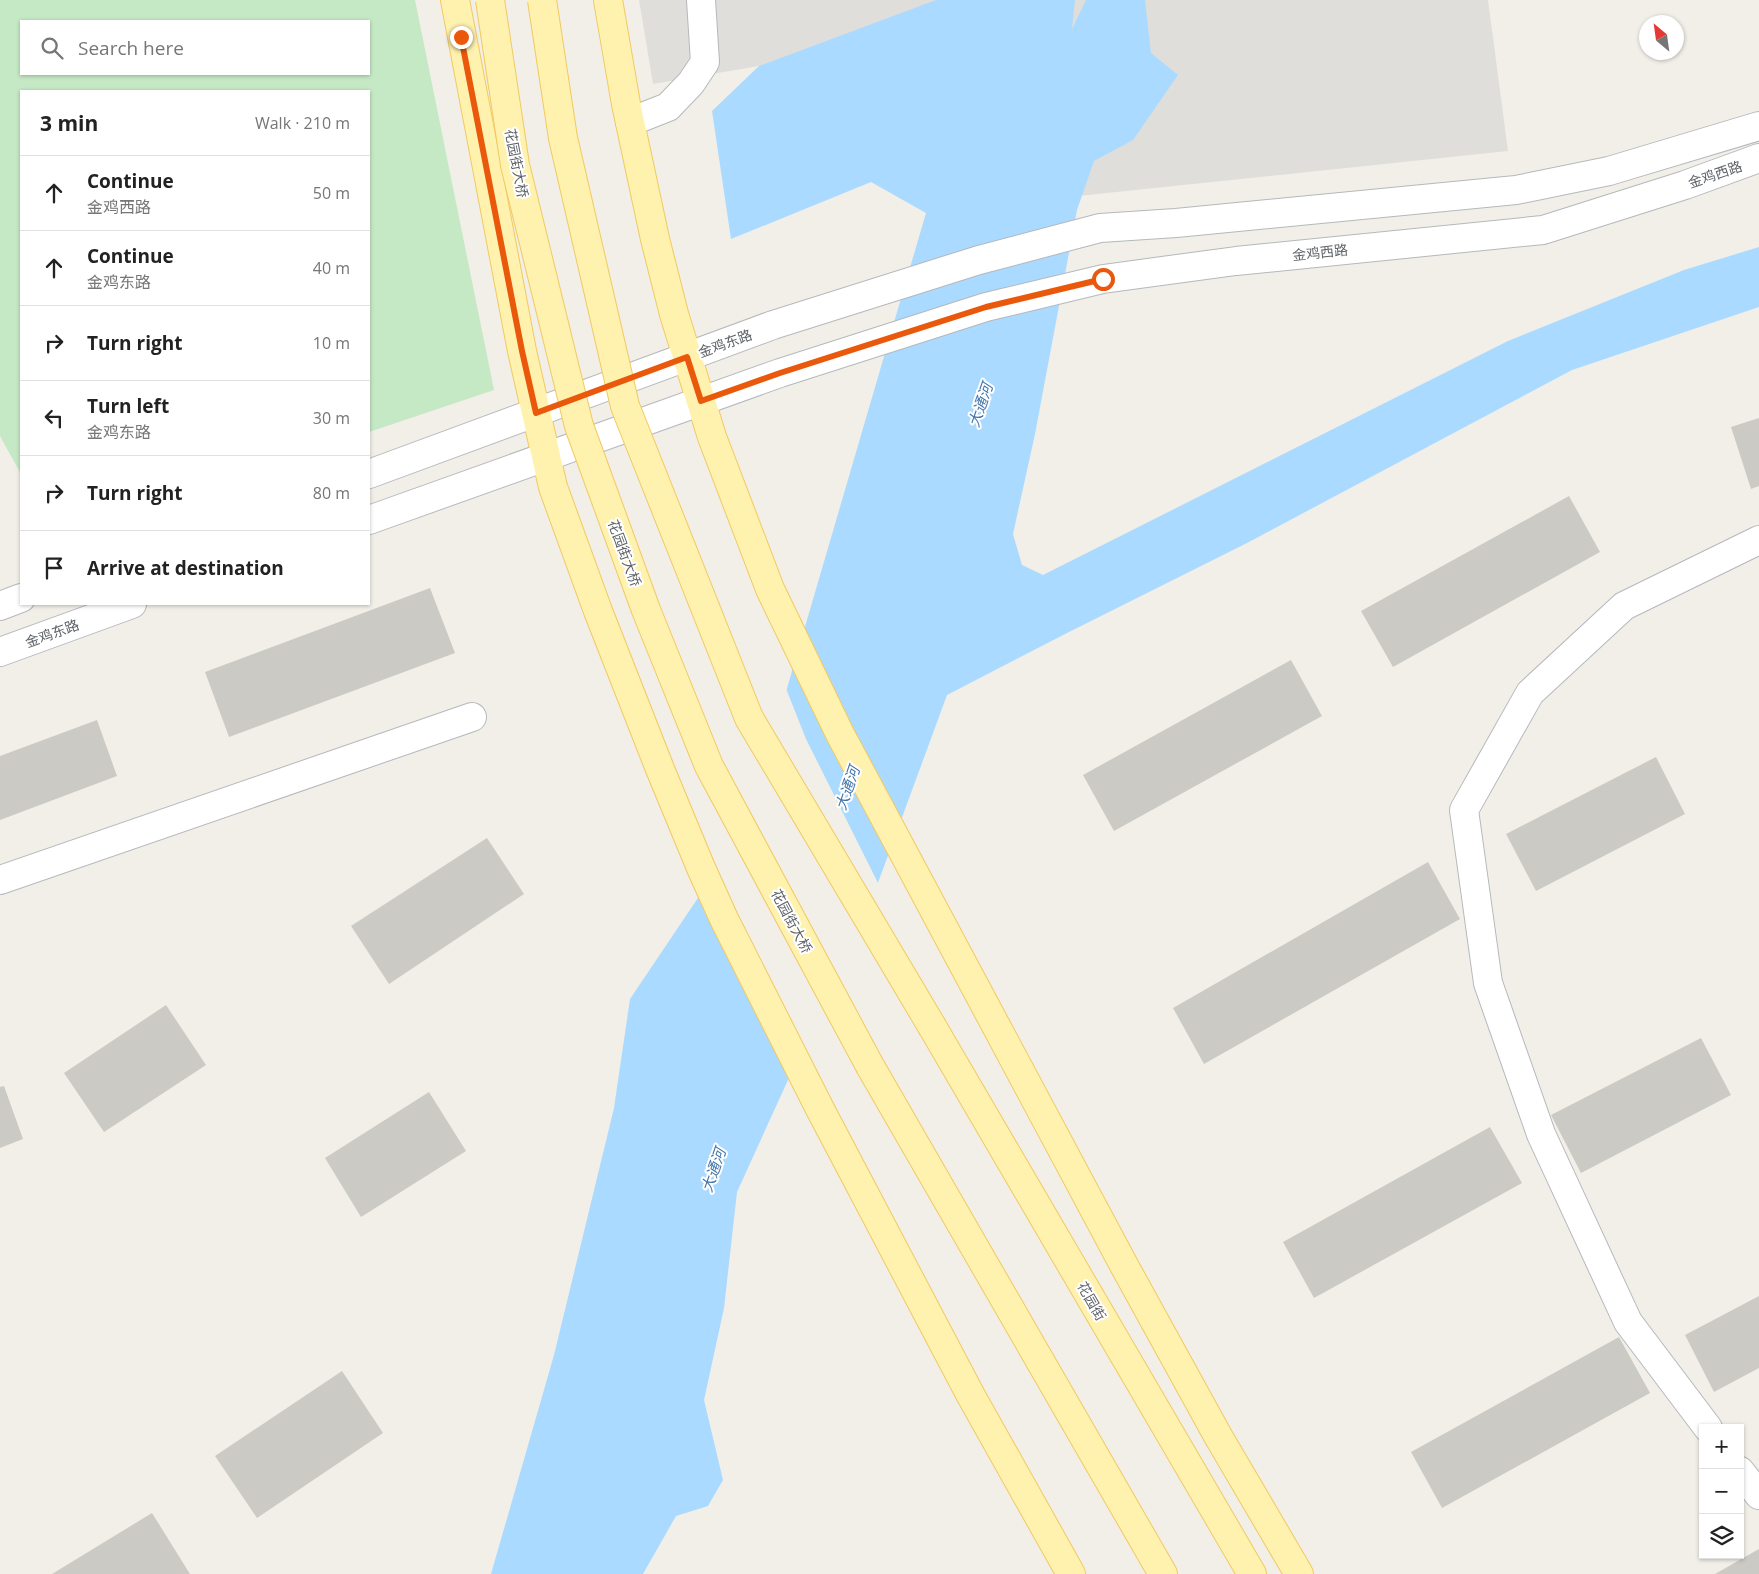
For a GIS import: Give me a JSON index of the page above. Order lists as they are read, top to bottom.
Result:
{
  "streets": {
    "main road": ["花园街大桥", "花园街"],
    "street": ["金鸡西路", "金鸡东路"]
  },
  "water": ["大通河"],
  "north": "top left",
  "page": {
    "search": "Search here",
    "heading": ["3 min", "Walk · 210 m"],
    "list": [
      ["Continue", "金鸡西路", "50 m"],
      ["Continue", "金鸡东路", "40 m"],
      ["Turn right", "10 m"],
      ["Turn left", "金鸡东路", "30 m"],
      ["Turn right", "80 m"],
      "Arrive at destination"
    ],
    "map_buttons": ["+", "−"]
  }
}
